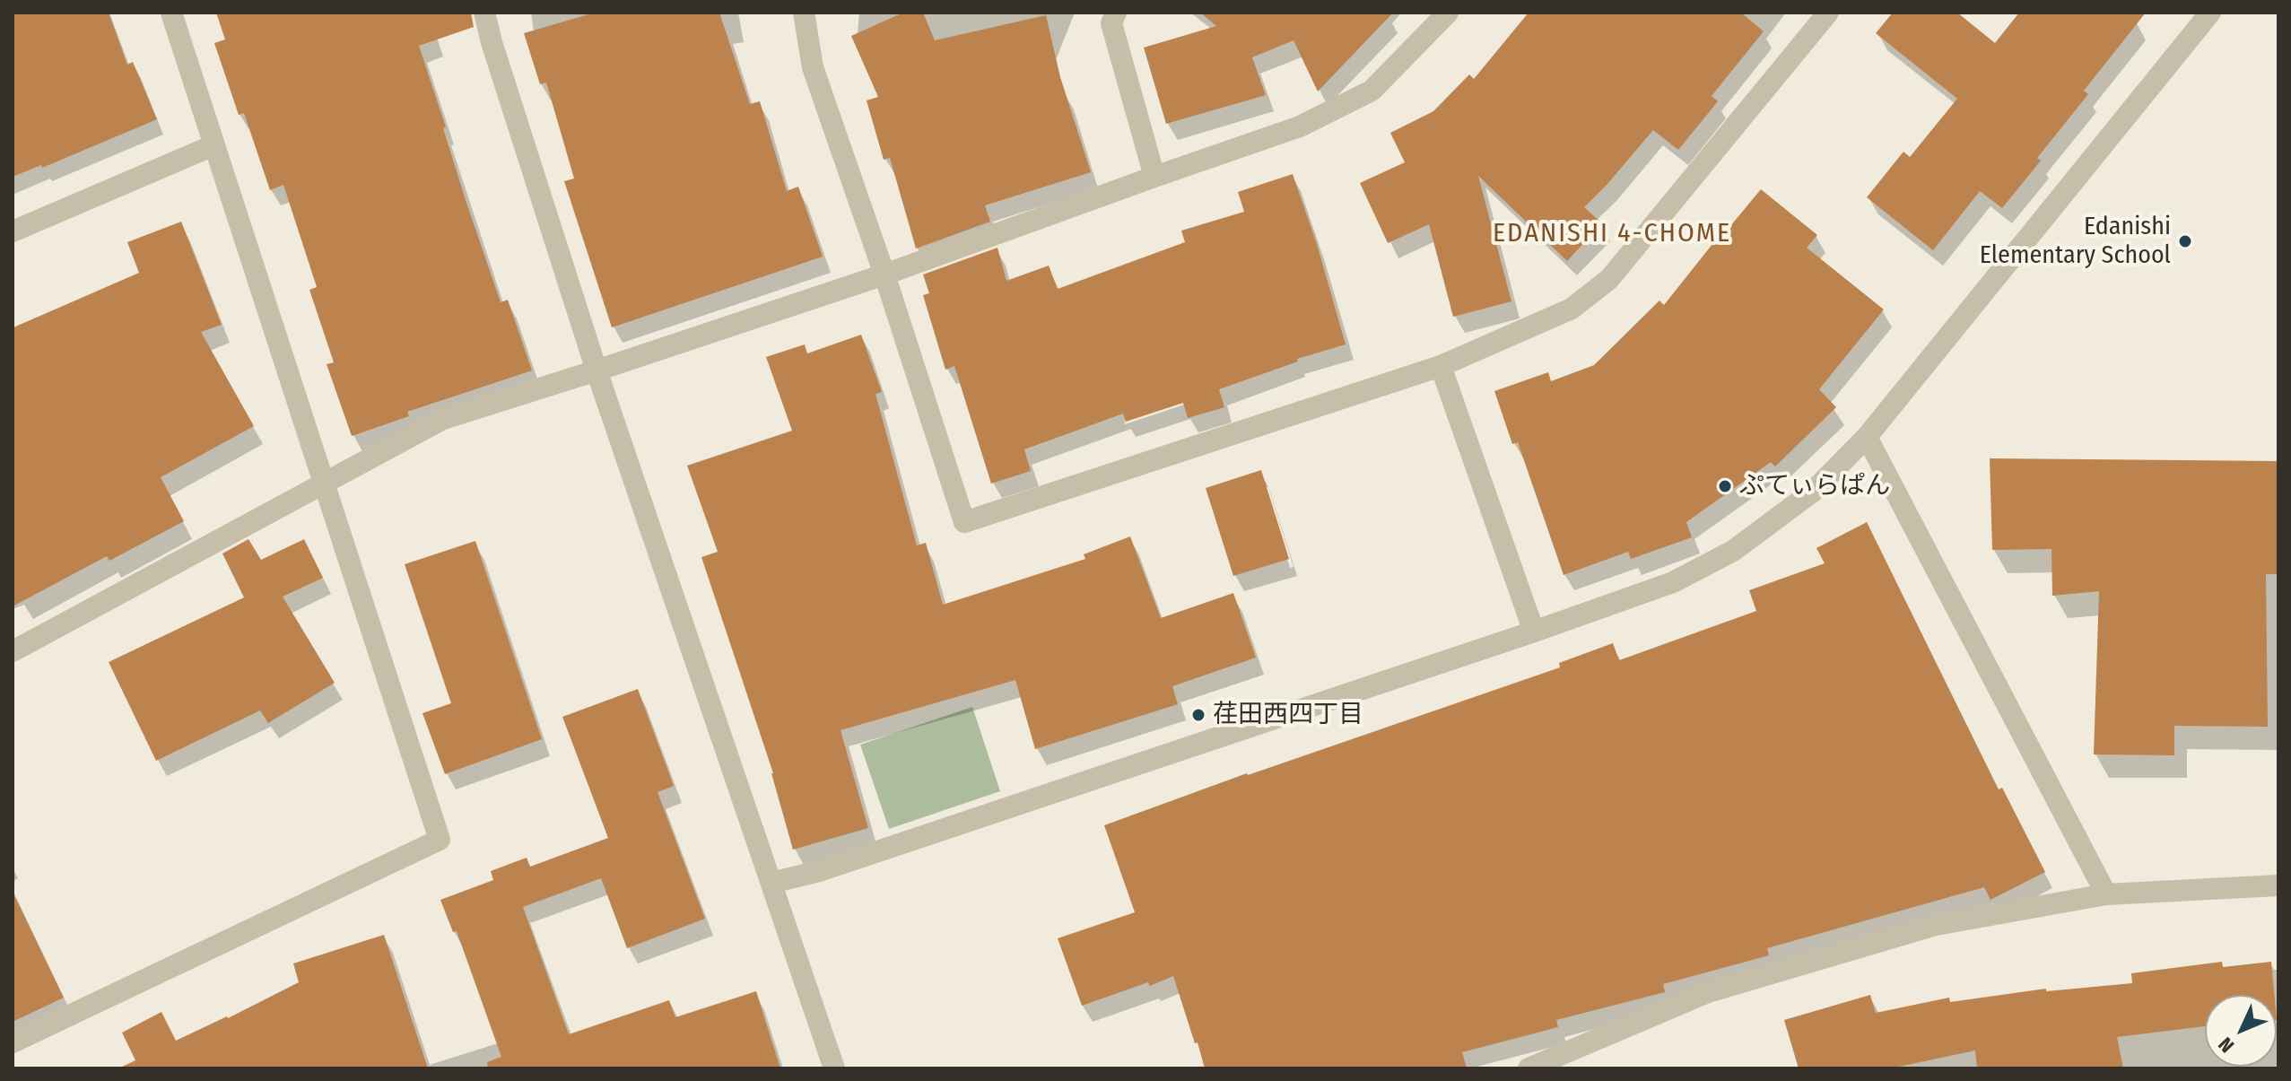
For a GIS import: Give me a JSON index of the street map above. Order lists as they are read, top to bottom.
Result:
{
  "districts": ["EDANISHI 4-CHOME"],
  "places": ["Edanishi Elementary School", "ぷてぃらぱん", "荏田西四丁目"],
  "north": "bottom left"
}
